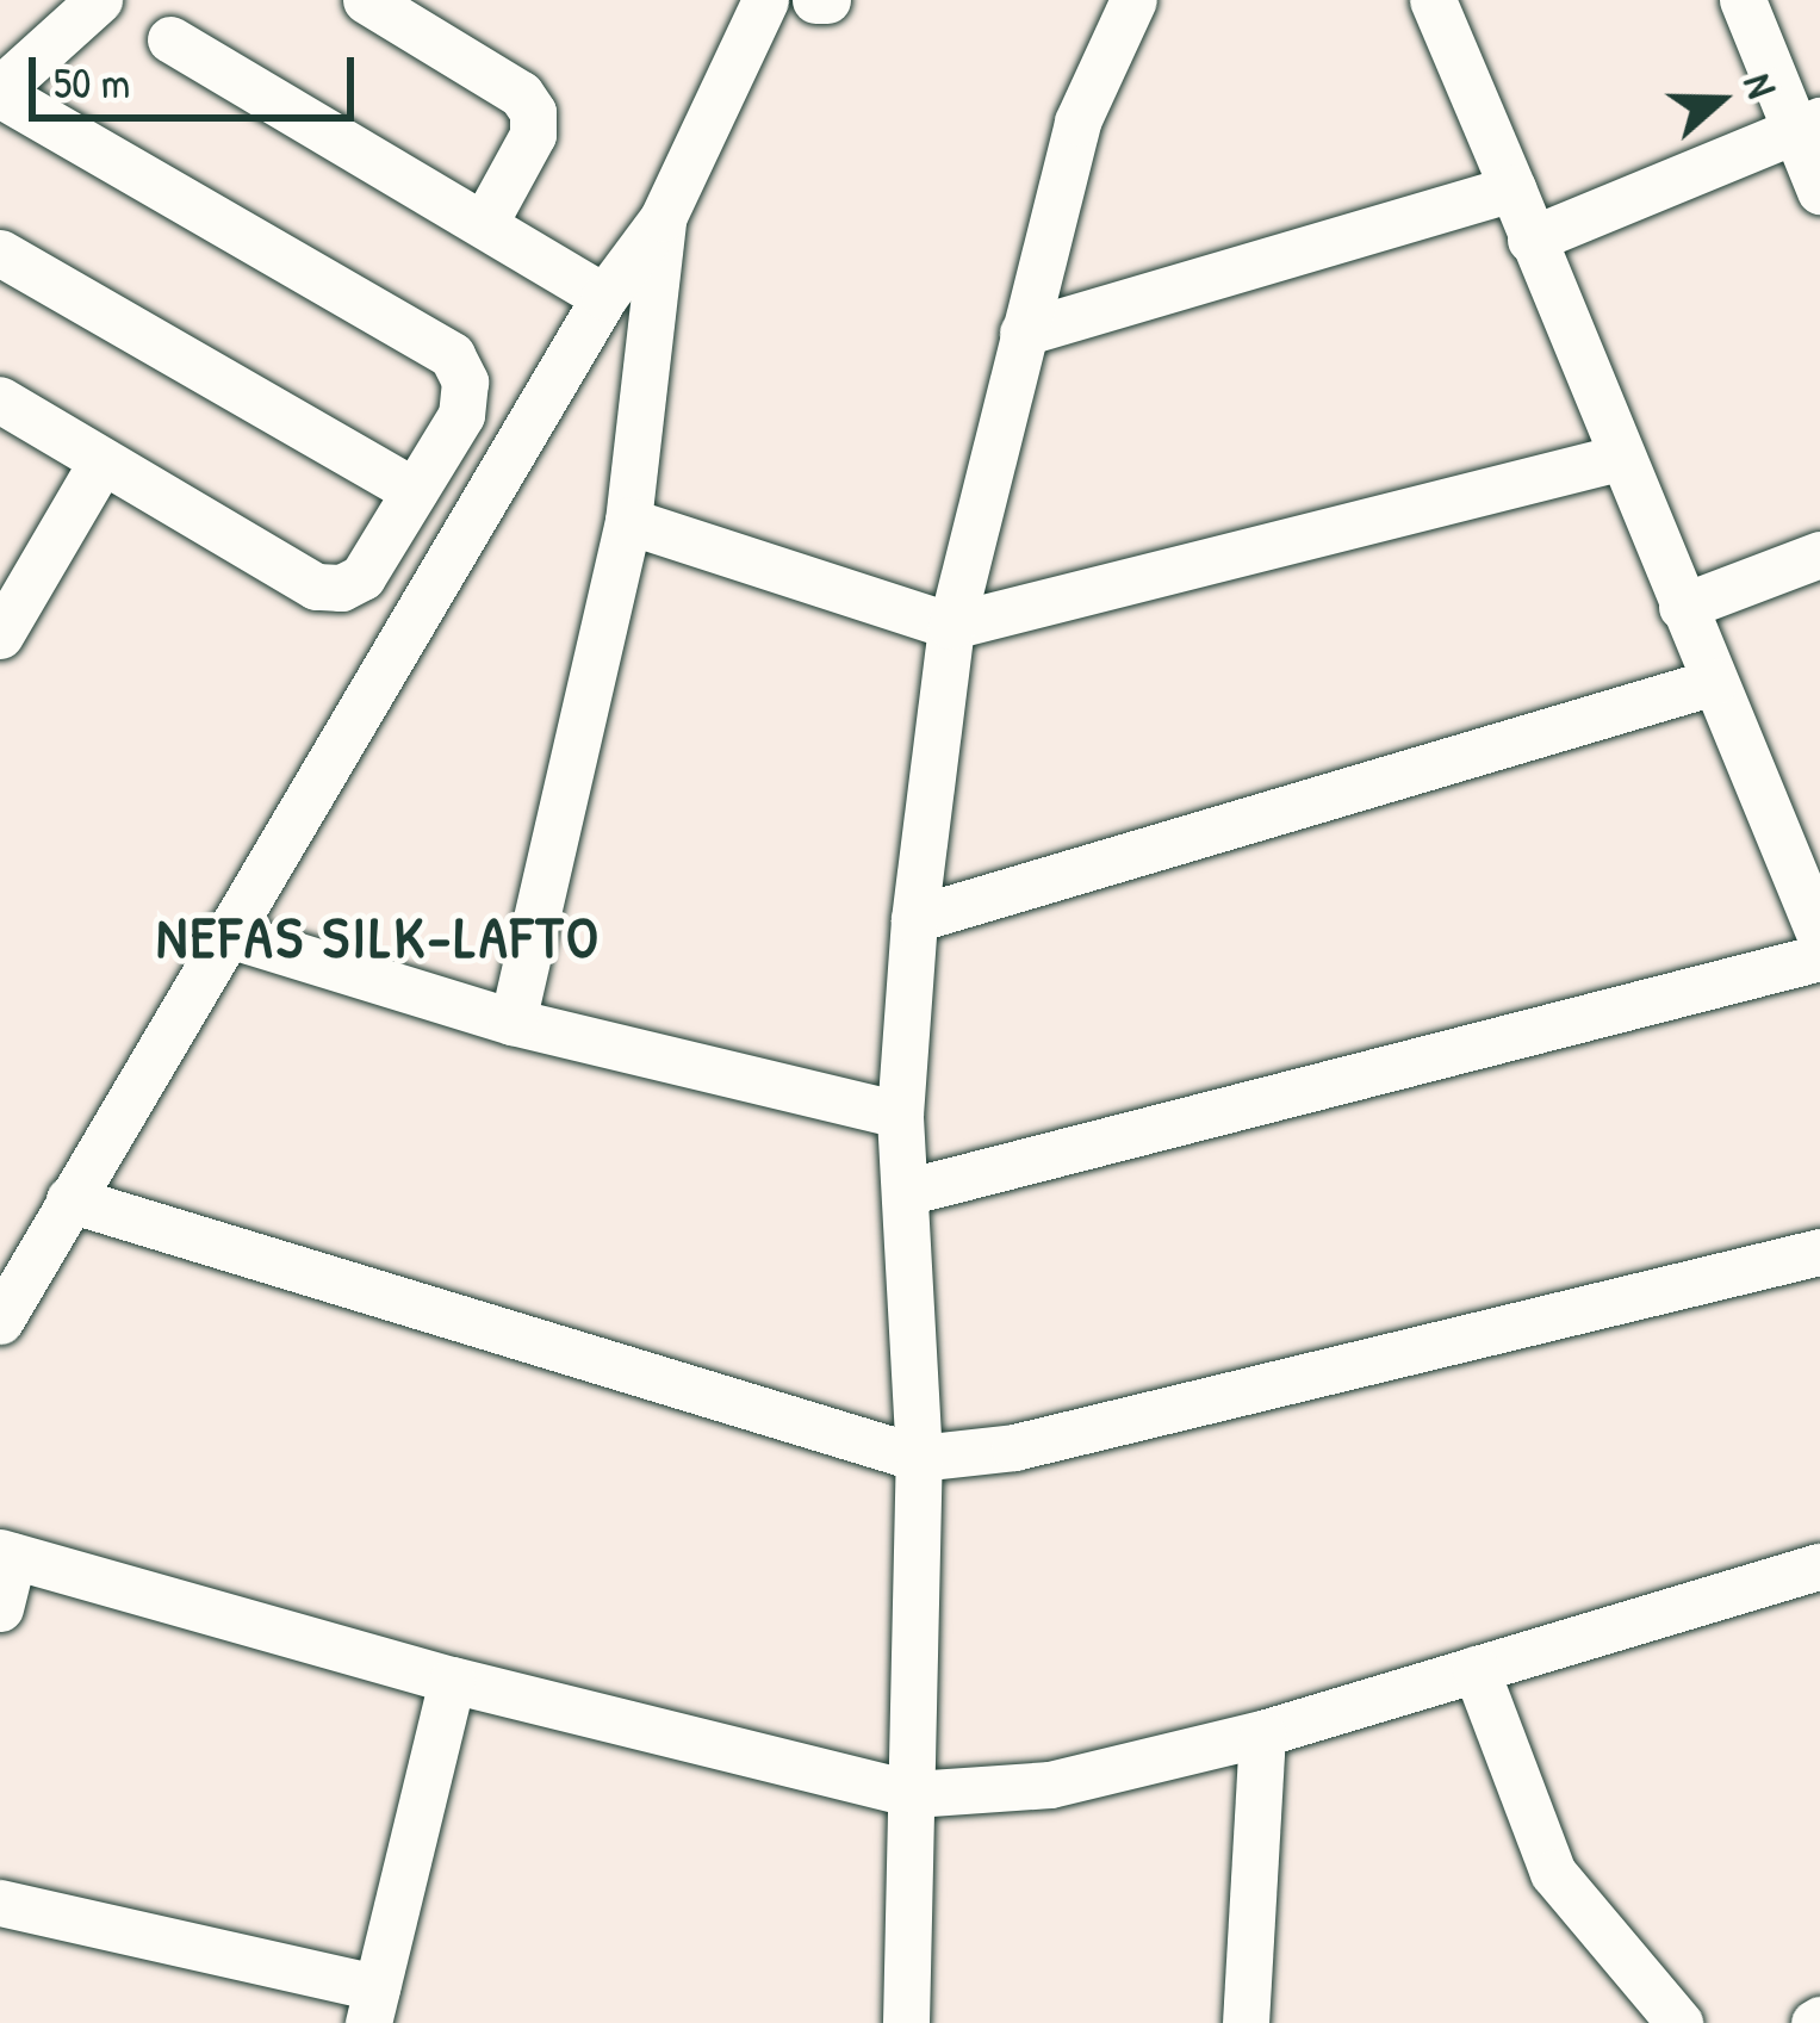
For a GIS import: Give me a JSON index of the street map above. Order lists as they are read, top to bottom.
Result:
{
  "districts": ["NEFAS SILK-LAFTO"],
  "scale_bar": "50 m",
  "north": "right"
}
